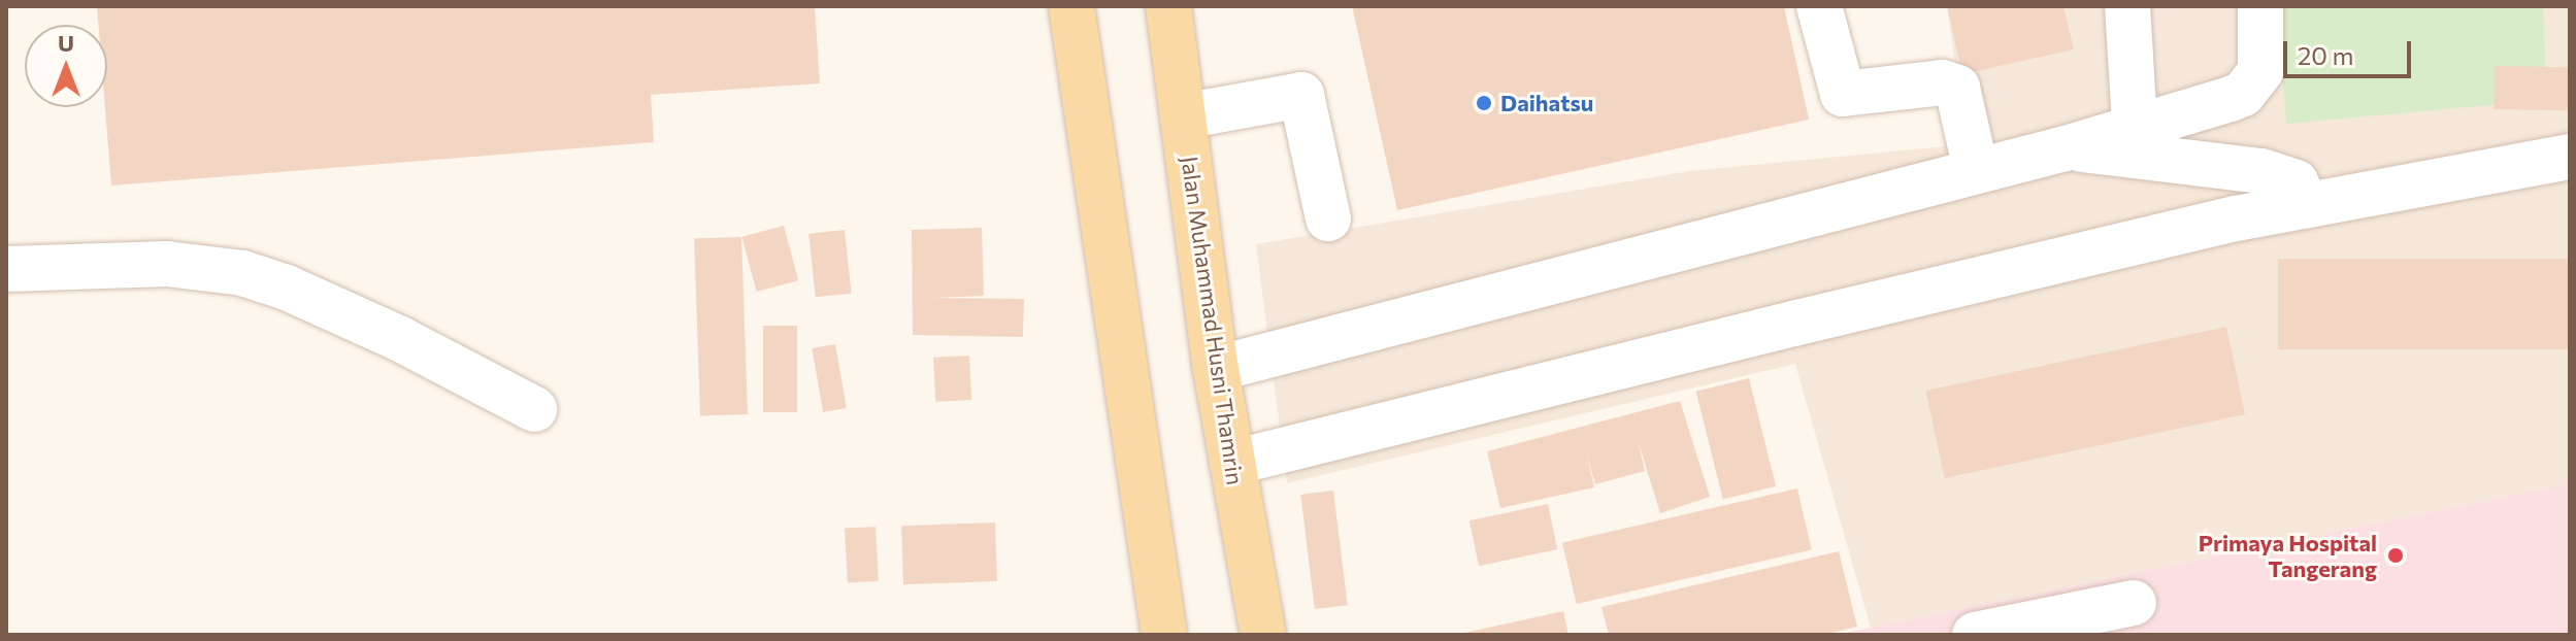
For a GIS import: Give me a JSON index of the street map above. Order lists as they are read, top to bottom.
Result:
{
  "streets": {
    "main road": ["Jalan Muhammad Husni Thamrin"]
  },
  "places": ["Daihatsu", "Primaya Hospital Tangerang"],
  "scale_bar": "20 m",
  "north": "top"
}
